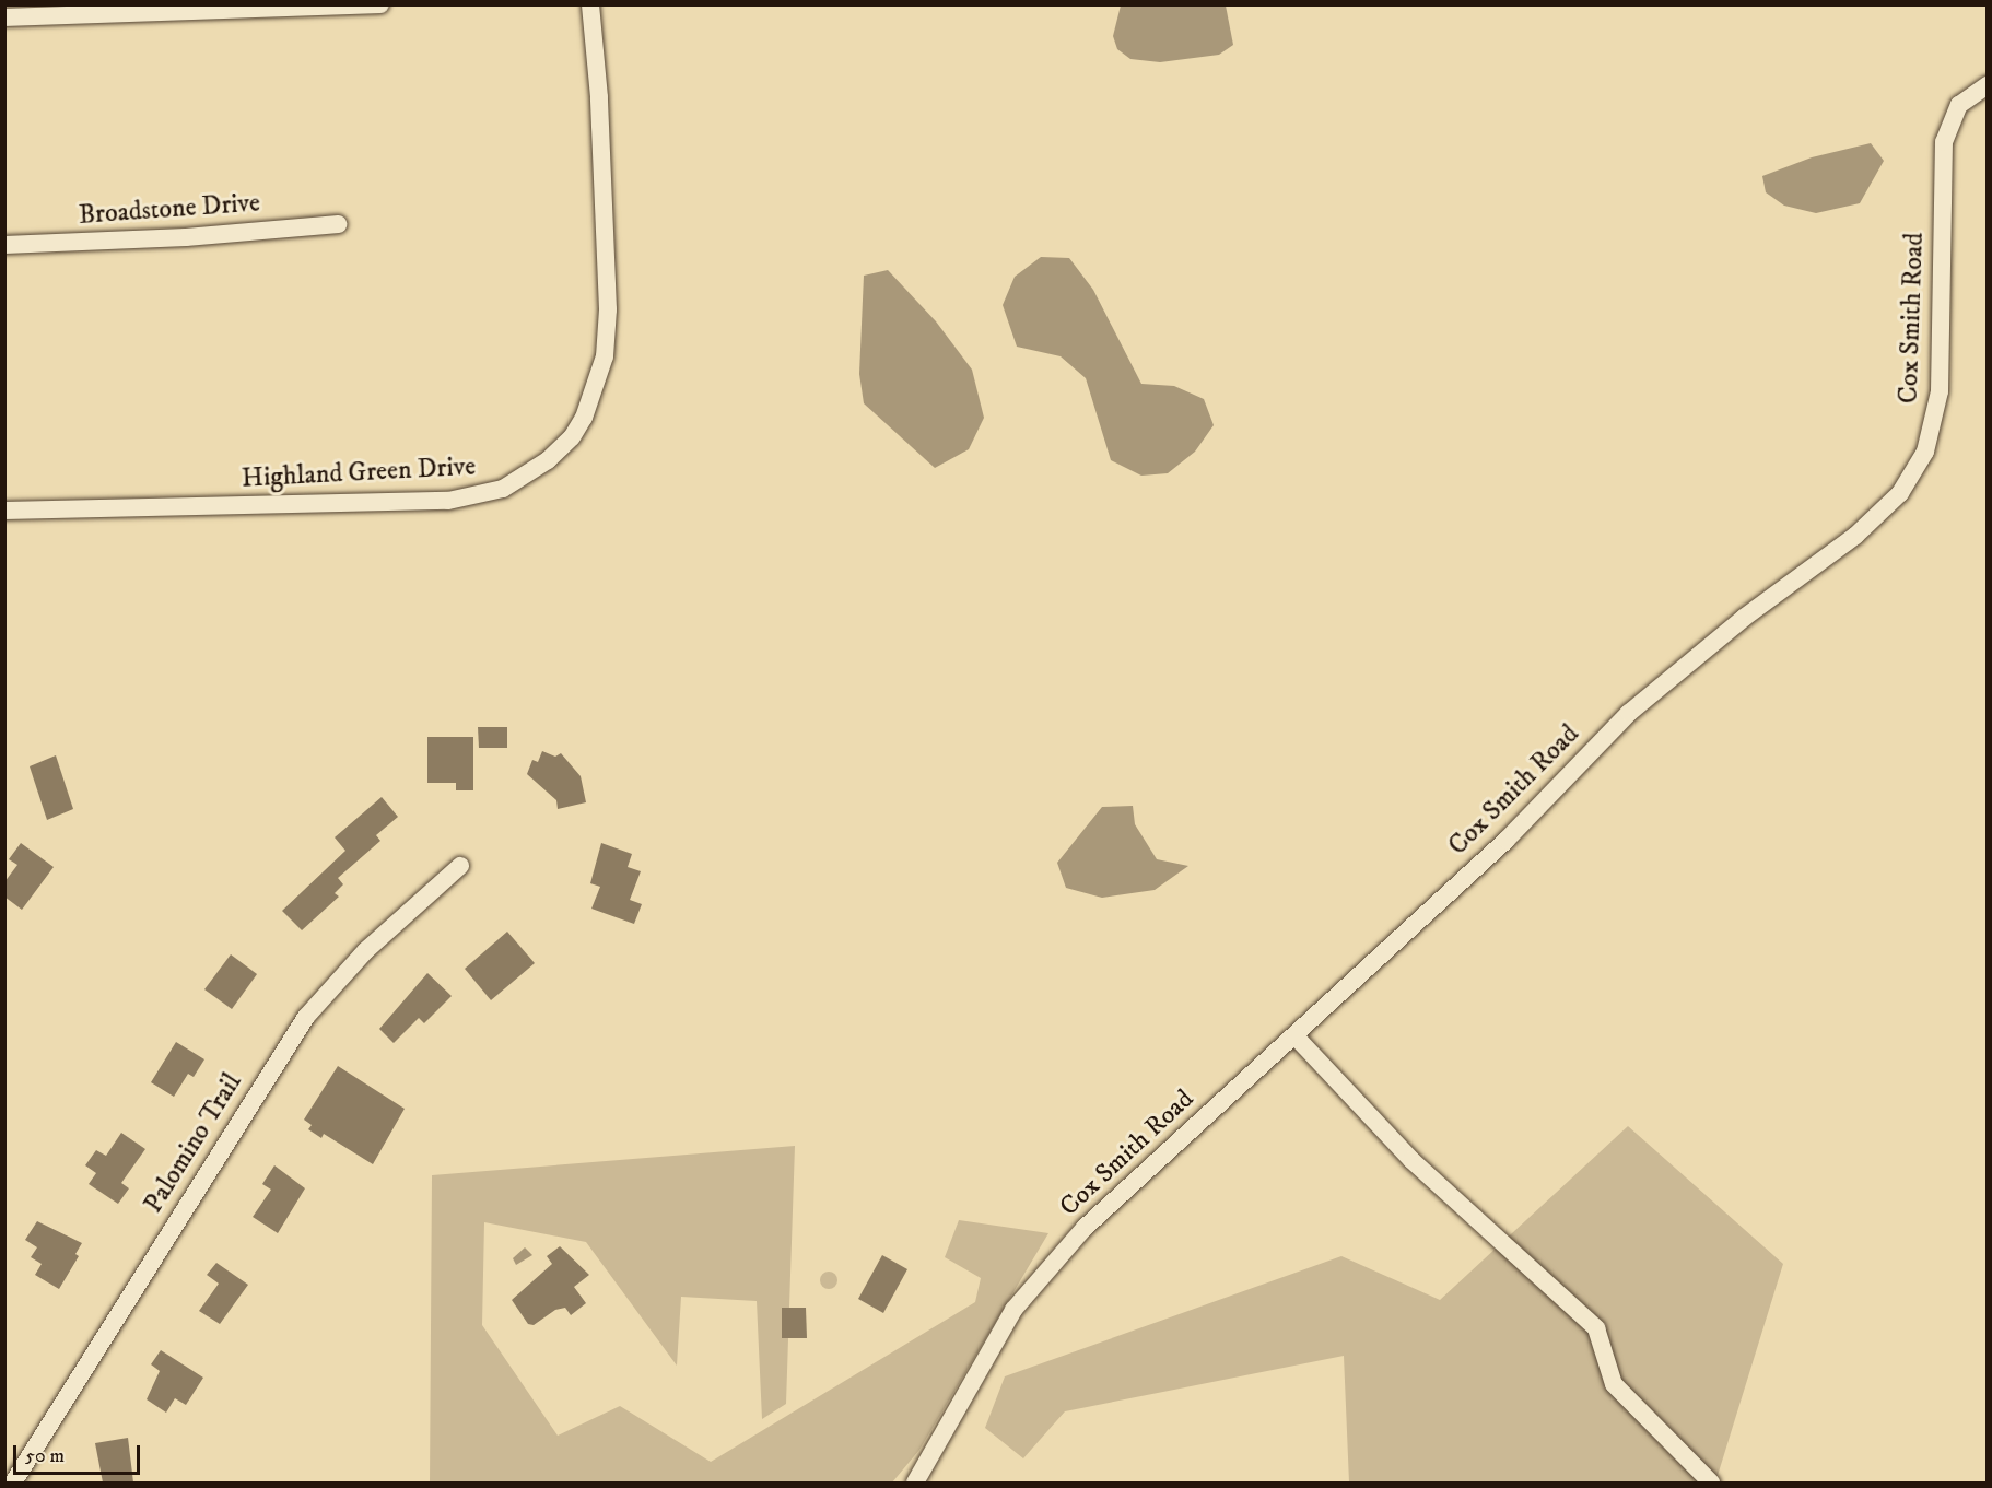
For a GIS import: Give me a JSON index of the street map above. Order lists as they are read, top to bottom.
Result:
{
  "streets": {
    "street": [
      "Broadstone Drive",
      "Cox Smith Road",
      "Highland Green Drive",
      "Palomino Trail"
    ]
  },
  "scale_bar": "50 m"
}
